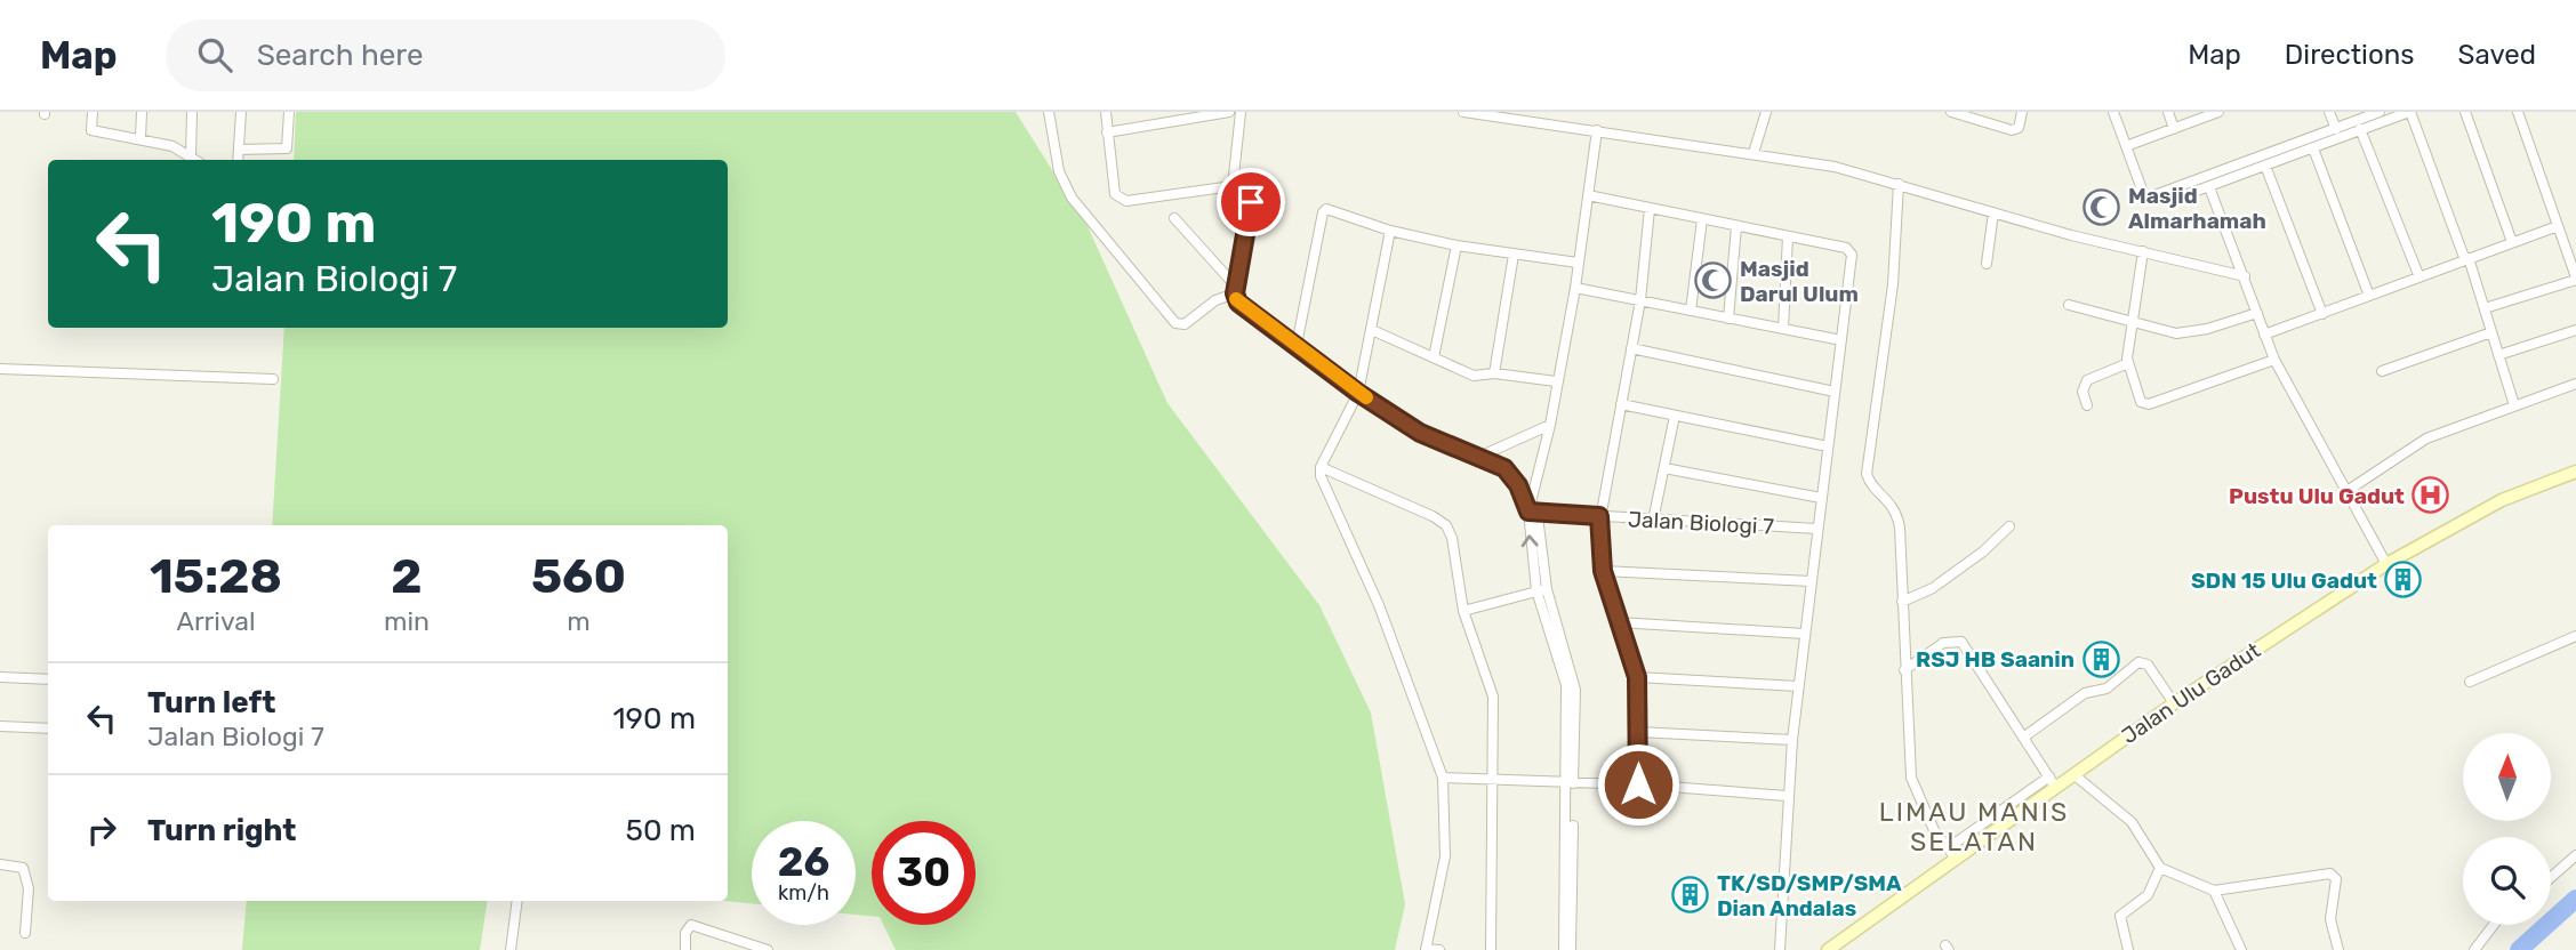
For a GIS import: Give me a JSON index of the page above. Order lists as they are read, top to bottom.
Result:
{
  "streets": {
    "street": ["Jalan Biologi 7", "Jalan Ulu Gadut"]
  },
  "districts": ["LIMAU MANIS SELATAN"],
  "places": {
    "mosque": ["Masjid Almarhamah", "Masjid Darul Ulum"],
    "hospital": ["Pustu Ulu Gadut"],
    "building": ["SDN 15 Ulu Gadut", "RSJ HB Saanin", "TK/SD/SMP/SMA Dian Andalas"]
  },
  "north": "top",
  "page": {
    "header": "Map",
    "search": "Search here",
    "nav": ["Map", "Directions", "Saved"],
    "turn": ["190 m", "Jalan Biologi 7"],
    "eta": [
      "15:28",
      "Arrival",
      "2",
      "min",
      "560",
      "m"
    ],
    "list": [
      {
        "name": "Turn left",
        "note": "Jalan Biologi 7",
        "value": "190 m"
      },
      {
        "name": "Turn right",
        "value": "50 m"
      }
    ],
    "speed": "26 km/h",
    "limit": "30"
  }
}
